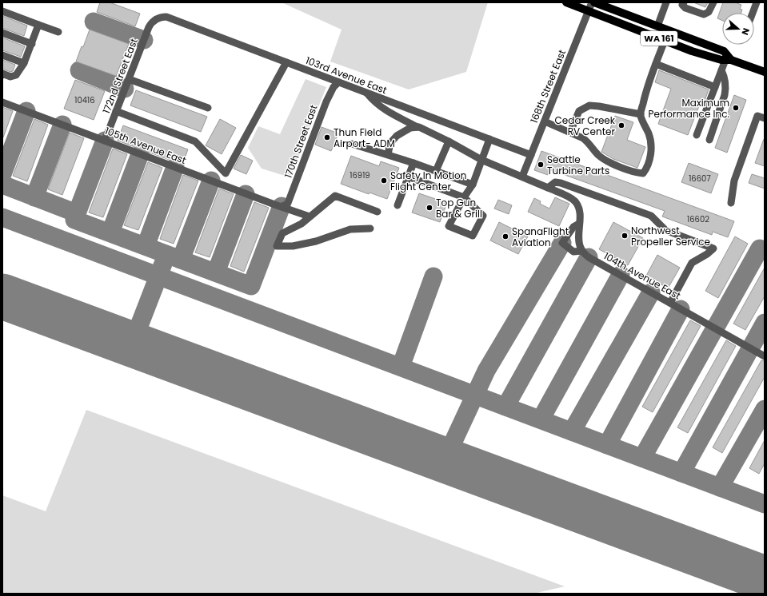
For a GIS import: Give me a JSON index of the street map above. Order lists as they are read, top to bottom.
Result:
{
  "streets": {
    "main road": ["WA 161"],
    "street": [
      "103rd Avenue East",
      "172nd Street East",
      "168th Street East",
      "170th Street East",
      "105th Avenue East",
      "104th Avenue East"
    ]
  },
  "crossings": [
    ["WA 161", "168th Street East"],
    ["103rd Avenue East", "172nd Street East"],
    ["103rd Avenue East", "168th Street East"],
    ["103rd Avenue East", "170th Street East"],
    ["172nd Street East", "105th Avenue East"],
    ["170th Street East", "105th Avenue East"]
  ],
  "places": [
    "Maximum Performance Inc.",
    "Cedar Creek RV Center",
    "Thun Field Airport- ADM",
    "Seattle Turbine Parts",
    "Safety In Motion Flight Center",
    "Top Gun Bar & Grill",
    "Northwest Propeller Service",
    "SpanaFlight Aviation"
  ],
  "house_numbers": [
    "10416",
    "16919",
    "16607",
    "16602"
  ],
  "north": "right"
}
